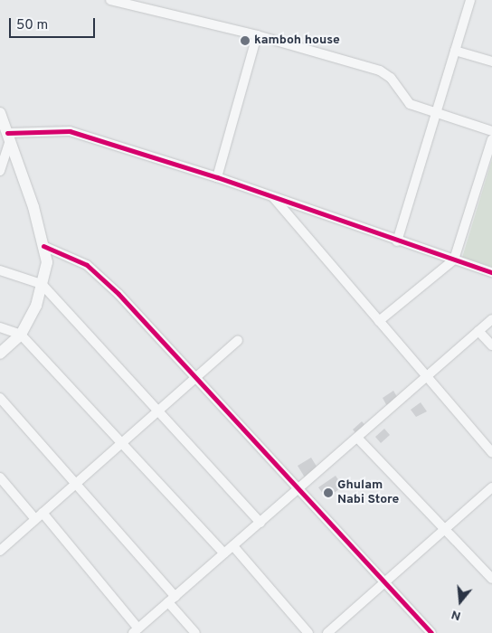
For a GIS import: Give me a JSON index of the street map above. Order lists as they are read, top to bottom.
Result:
{
  "places": ["kamboh house", "Ghulam Nabi Store"],
  "scale_bar": "50 m",
  "north": "bottom"
}
